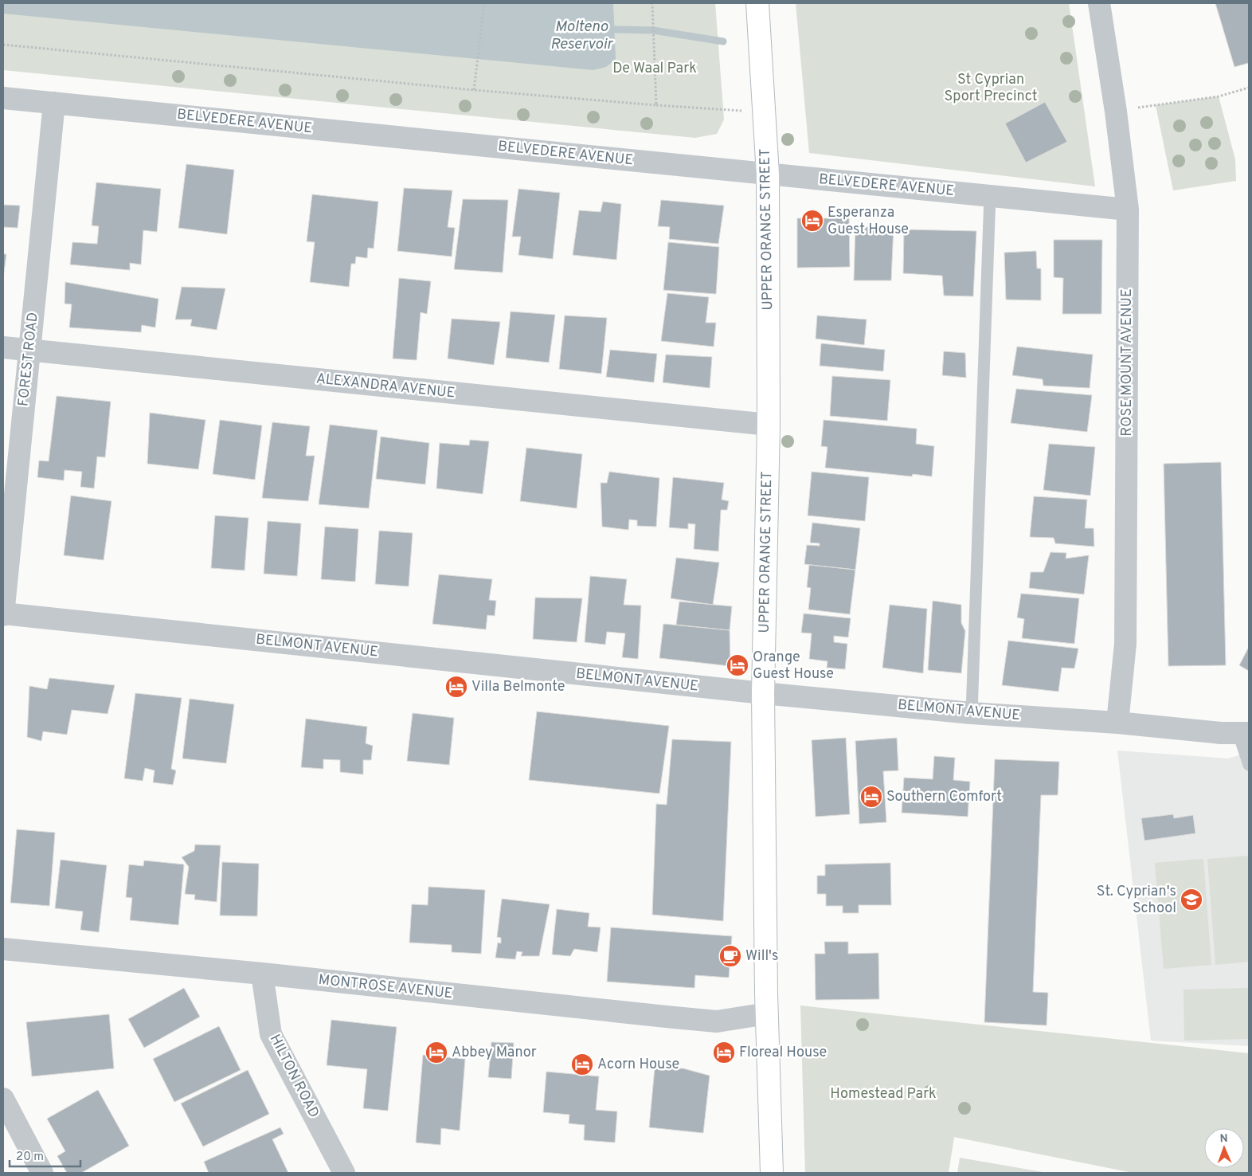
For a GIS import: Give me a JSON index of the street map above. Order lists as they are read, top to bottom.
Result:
{
  "streets": {
    "street": [
      "BELVEDERE AVENUE",
      "UPPER ORANGE STREET",
      "FOREST ROAD",
      "ROSE MOUNT AVENUE",
      "ALEXANDRA AVENUE",
      "BELMONT AVENUE",
      "MONTROSE AVENUE",
      "HILTON ROAD"
    ]
  },
  "crossings": [
    ["BELVEDERE AVENUE", "UPPER ORANGE STREET"],
    ["BELVEDERE AVENUE", "FOREST ROAD"],
    ["BELVEDERE AVENUE", "ROSE MOUNT AVENUE"],
    ["UPPER ORANGE STREET", "ALEXANDRA AVENUE"],
    ["UPPER ORANGE STREET", "BELMONT AVENUE"],
    ["UPPER ORANGE STREET", "MONTROSE AVENUE"],
    ["FOREST ROAD", "ALEXANDRA AVENUE"],
    ["FOREST ROAD", "BELMONT AVENUE"],
    ["ROSE MOUNT AVENUE", "BELMONT AVENUE"],
    ["MONTROSE AVENUE", "HILTON ROAD"]
  ],
  "water": ["Molteno Reservoir"],
  "parks": ["De Waal Park", "St Cyprian Sport Precinct", "Homestead Park"],
  "places": {
    "hotel": [
      "Esperanza Guest House",
      "Orange Guest House",
      "Villa Belmonte",
      "Southern Comfort",
      "Abbey Manor",
      "Floreal House",
      "Acorn House"
    ],
    "school or university": ["St. Cyprian's School"],
    "cafe": ["Will's"]
  },
  "scale_bar": "20 m",
  "north": "top"
}
